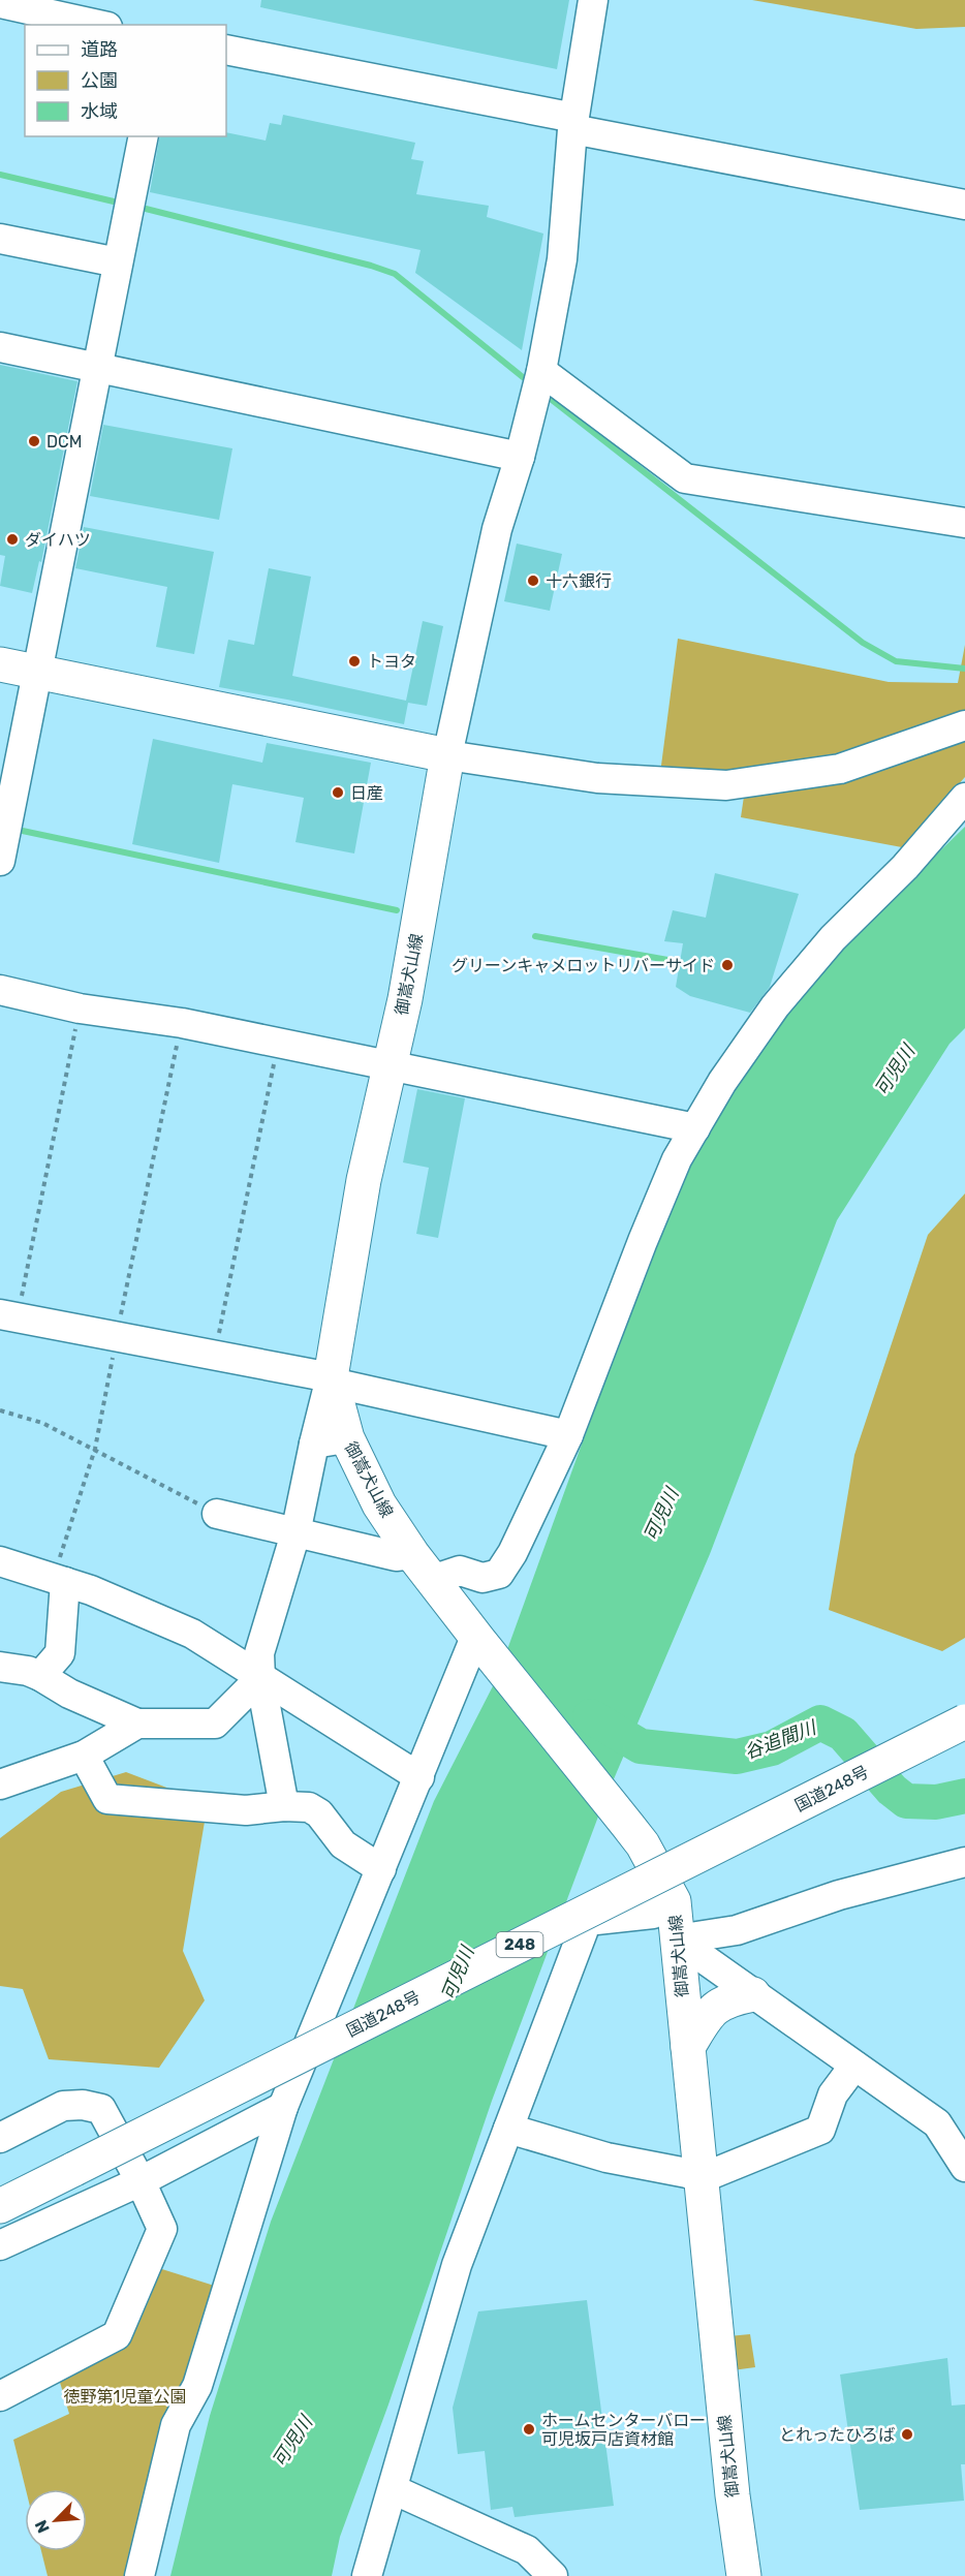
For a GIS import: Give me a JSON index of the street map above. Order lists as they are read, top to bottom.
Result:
{
  "streets": {
    "main road": ["御嵩犬山線", "国道248号", "248"]
  },
  "water": ["可児川", "谷追間川"],
  "parks": ["徳野第1児童公園"],
  "places": [
    "DCM",
    "ダイハツ",
    "十六銀行",
    "トヨタ",
    "日産",
    "グリーンキャメロットリバーサイド",
    "ホームセンターバロー 可児坂戸店資材館",
    "とれったひろば"
  ],
  "legend": ["道路", "公園", "水域"],
  "north": "bottom left"
}
